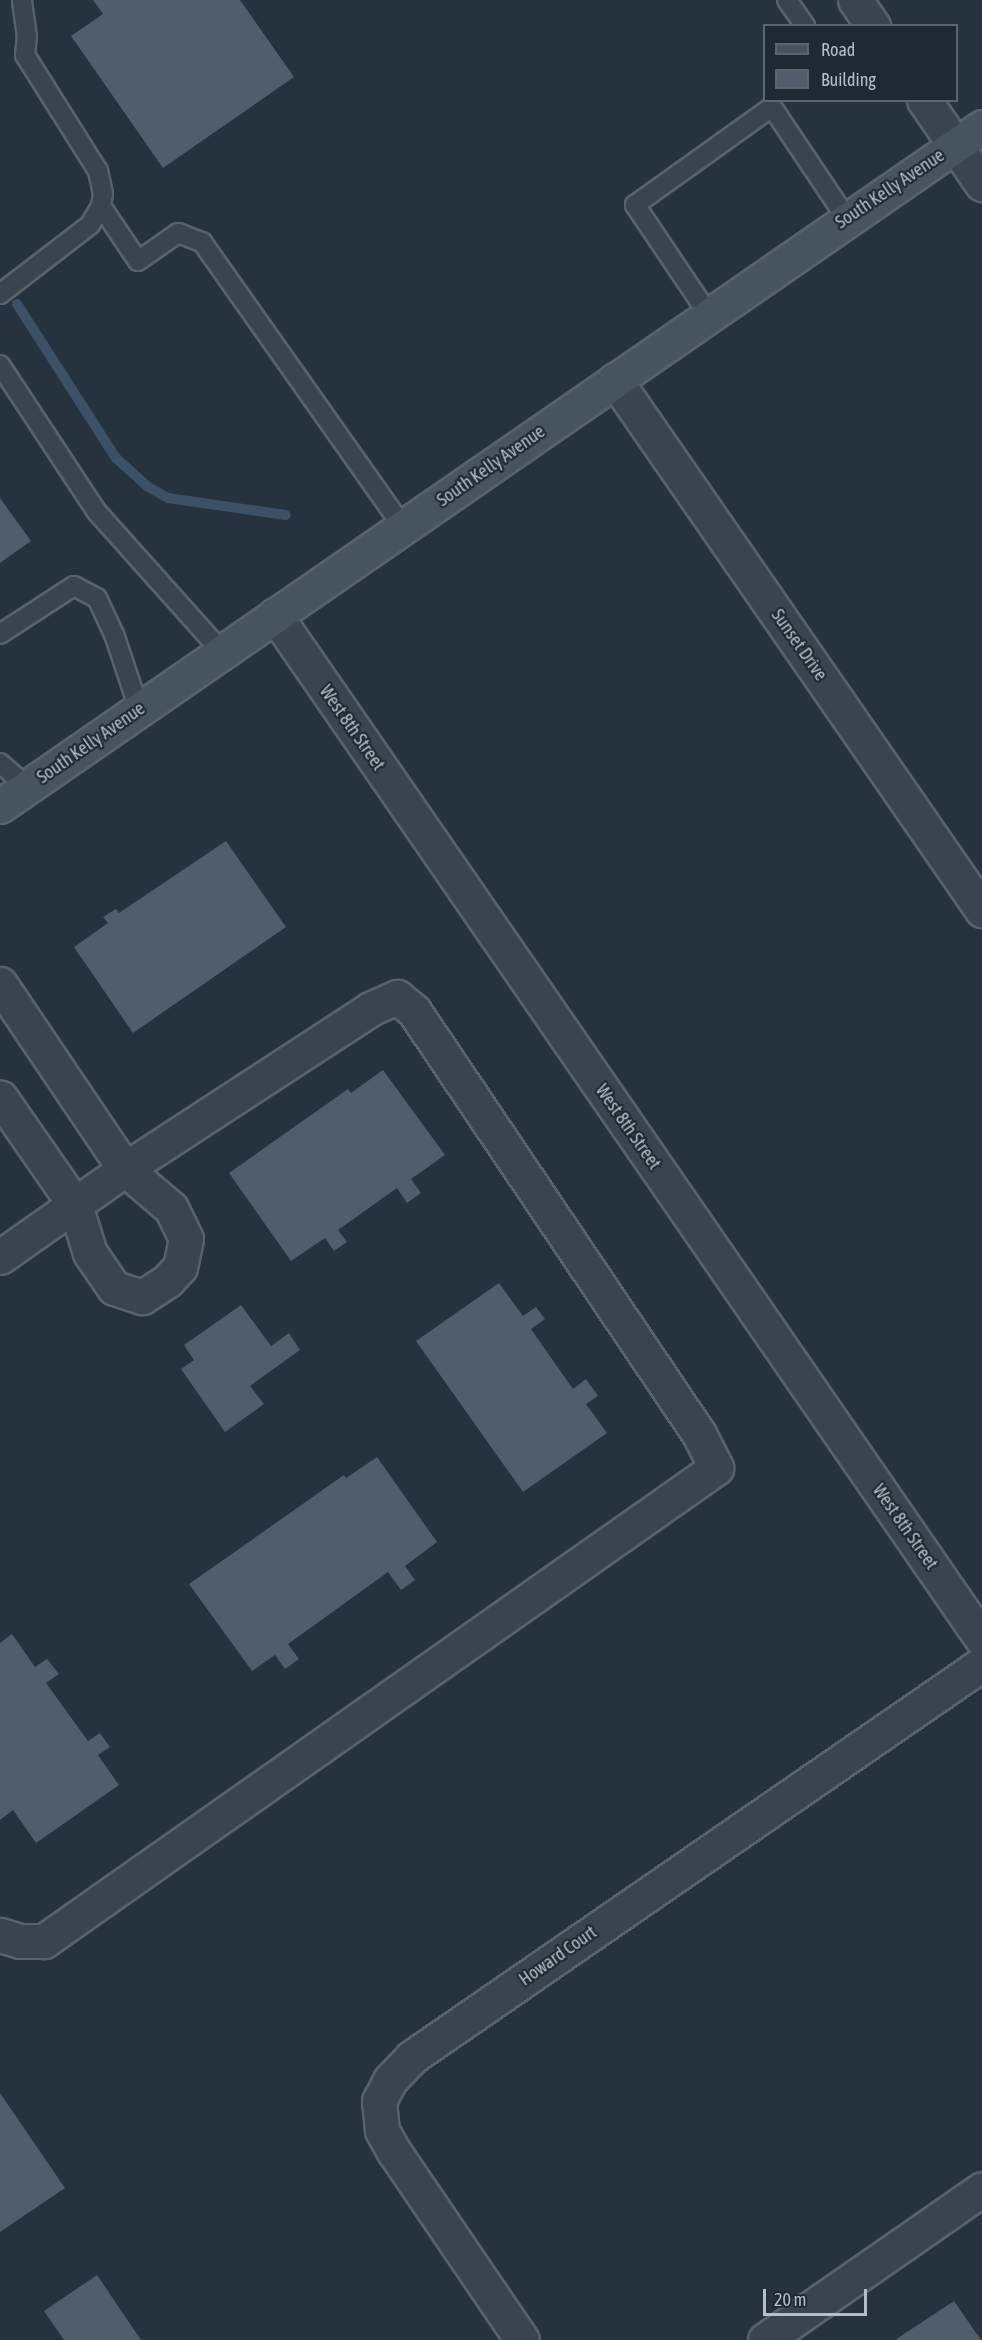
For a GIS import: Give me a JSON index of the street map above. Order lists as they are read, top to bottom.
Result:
{
  "streets": {
    "main road": ["South Kelly Avenue"],
    "street": ["Sunset Drive", "West 8th Street", "Howard Court"]
  },
  "crossings": [
    ["South Kelly Avenue", "Sunset Drive"],
    ["South Kelly Avenue", "West 8th Street"]
  ],
  "legend": ["Road", "Building"],
  "scale_bar": "20 m"
}
